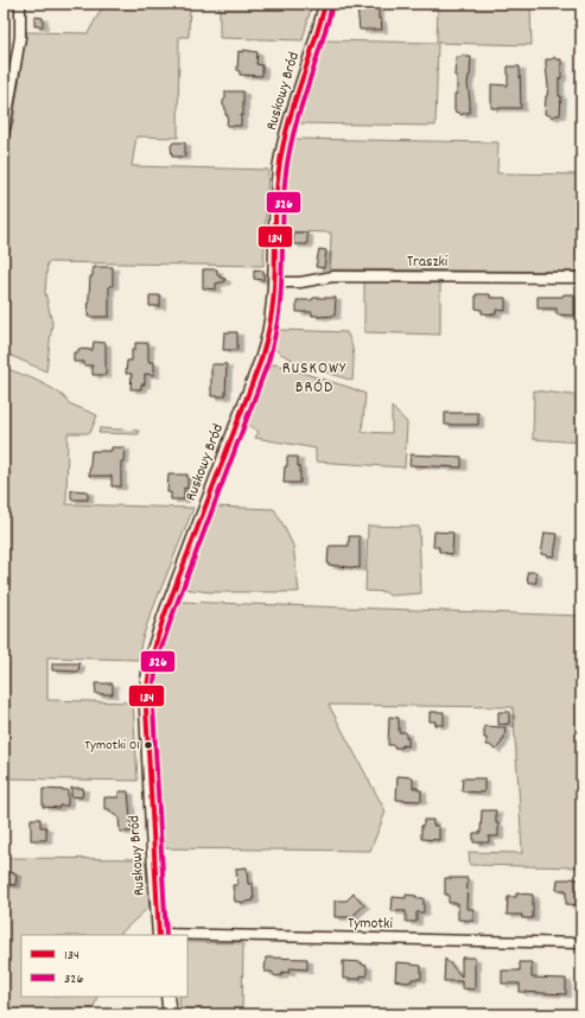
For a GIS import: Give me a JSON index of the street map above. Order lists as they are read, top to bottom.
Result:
{
  "streets": {
    "street": ["Ruskowy Bród", "Traszki", "Tymotki"]
  },
  "crossings": [
    ["Ruskowy Bród", "Traszki"]
  ],
  "districts": ["RUSKOWY BRÓD"],
  "places": ["Tymotki 01"],
  "lines": ["transit line 134", "transit line 326"],
  "legend": ["134", "326"]
}
